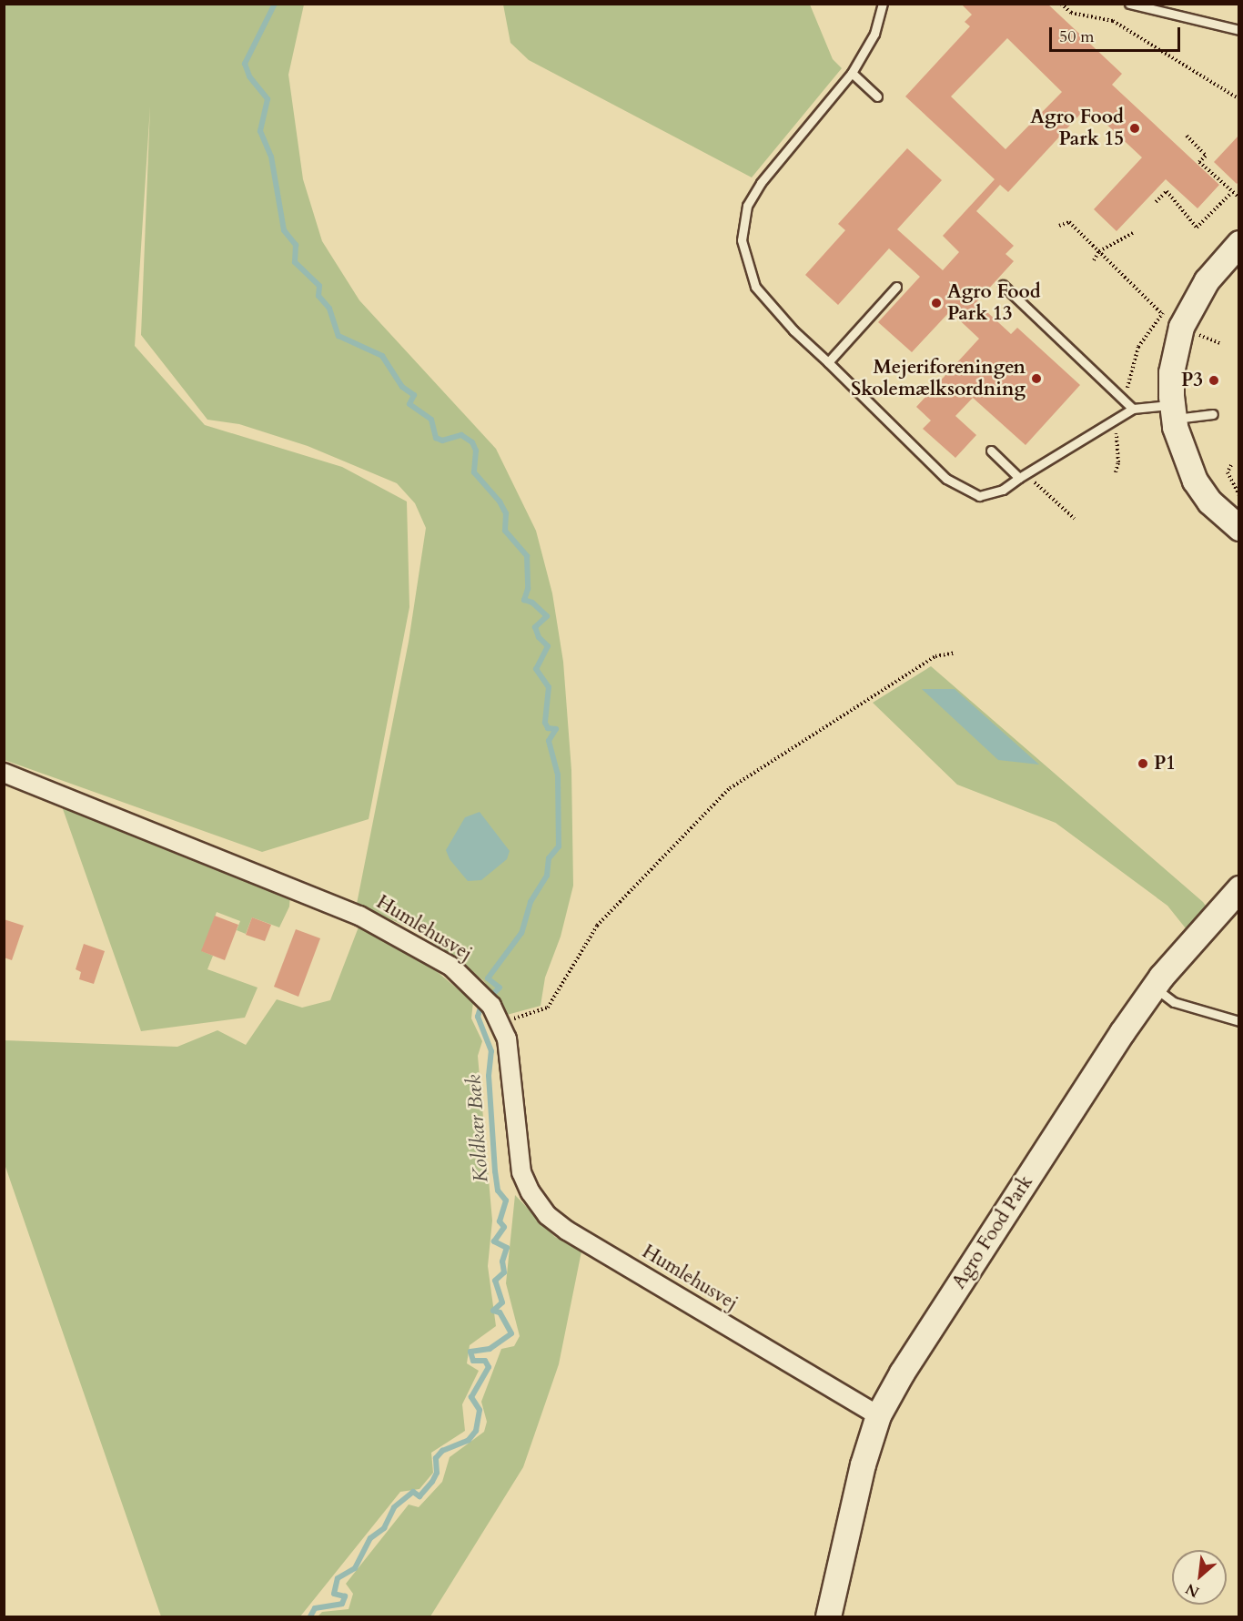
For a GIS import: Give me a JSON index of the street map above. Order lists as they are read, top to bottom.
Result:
{
  "streets": {
    "street": ["Humlehusvej", "Agro Food Park"]
  },
  "crossings": [
    ["Humlehusvej", "Agro Food Park"]
  ],
  "water": ["Koldkær Bæk"],
  "places": [
    "Agro Food Park 15",
    "Agro Food Park 13",
    "Mejeriforeningen Skolemælksordning",
    "P3",
    "P1"
  ],
  "scale_bar": "50 m",
  "north": "bottom left"
}
